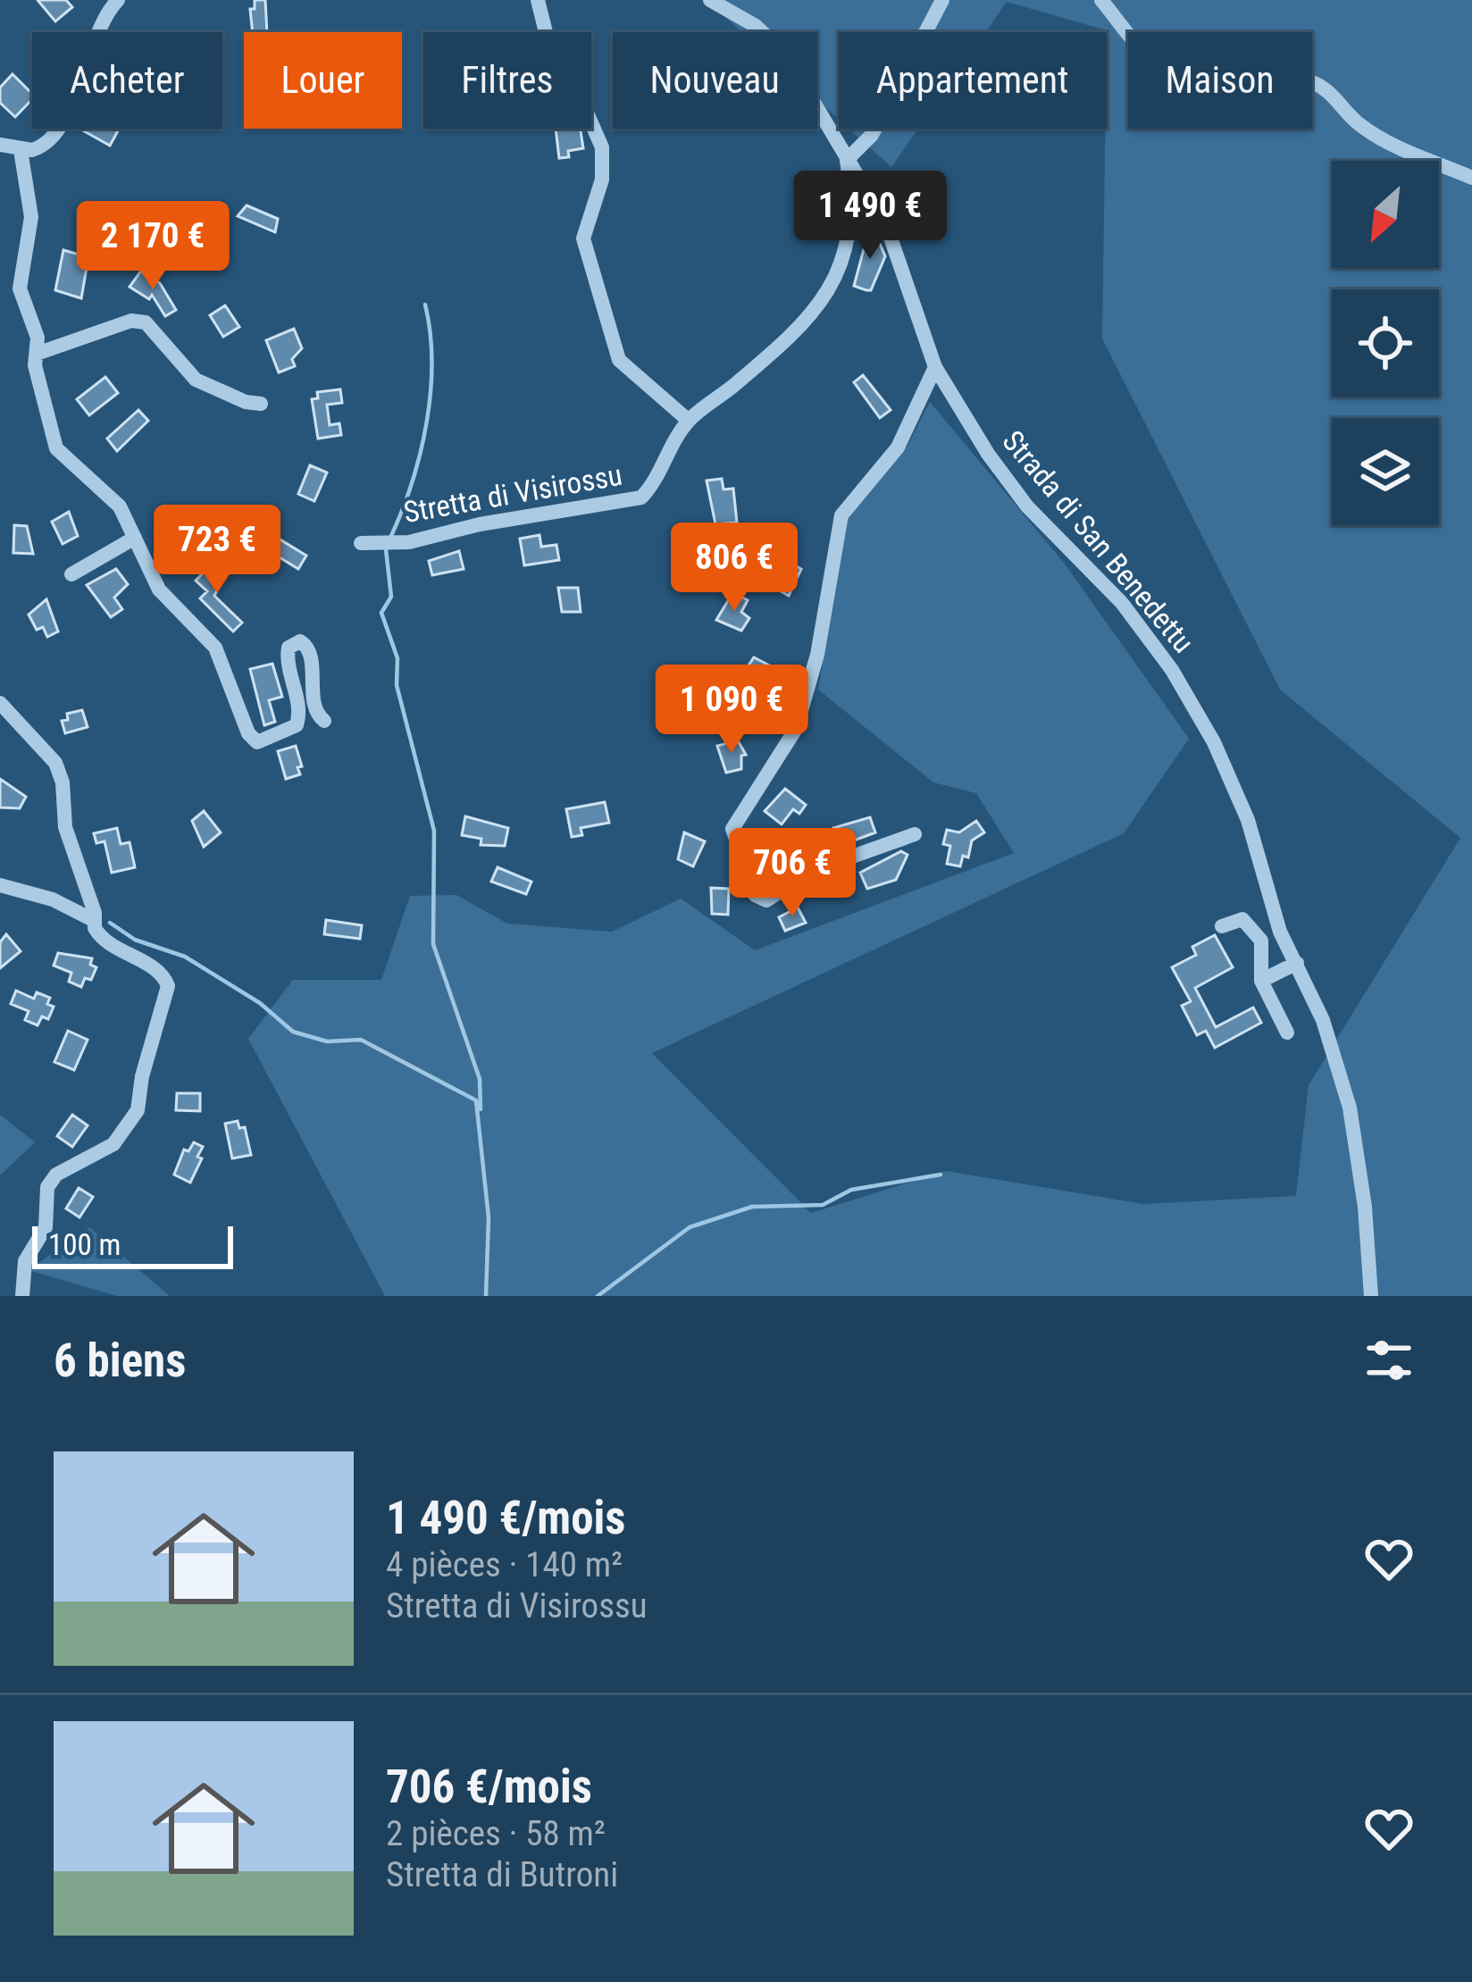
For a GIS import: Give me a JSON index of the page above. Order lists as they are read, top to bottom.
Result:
{
  "streets": {
    "street": ["Stretta di Visirossu", "Strada di San Benedettu"]
  },
  "crossings": [
    ["Stretta di Visirossu", "Strada di San Benedettu"]
  ],
  "scale_bar": "100 m",
  "north": "bottom left",
  "page": {
    "chip": [
      "Acheter",
      "Louer",
      "Filtres",
      "Nouveau",
      "Appartement",
      "Maison"
    ],
    "price": [
      "1 490 €",
      "2 170 €",
      "723 €",
      "806 €",
      "1 090 €",
      "706 €"
    ],
    "scale": "100 m",
    "heading": "6 biens",
    "list": [
      {
        "name": "1 490 €/mois",
        "note": "4 pièces · 140 m² · Stretta di Visirossu"
      },
      {
        "name": "706 €/mois",
        "note": "2 pièces · 58 m² · Stretta di Butroni"
      }
    ]
  }
}
